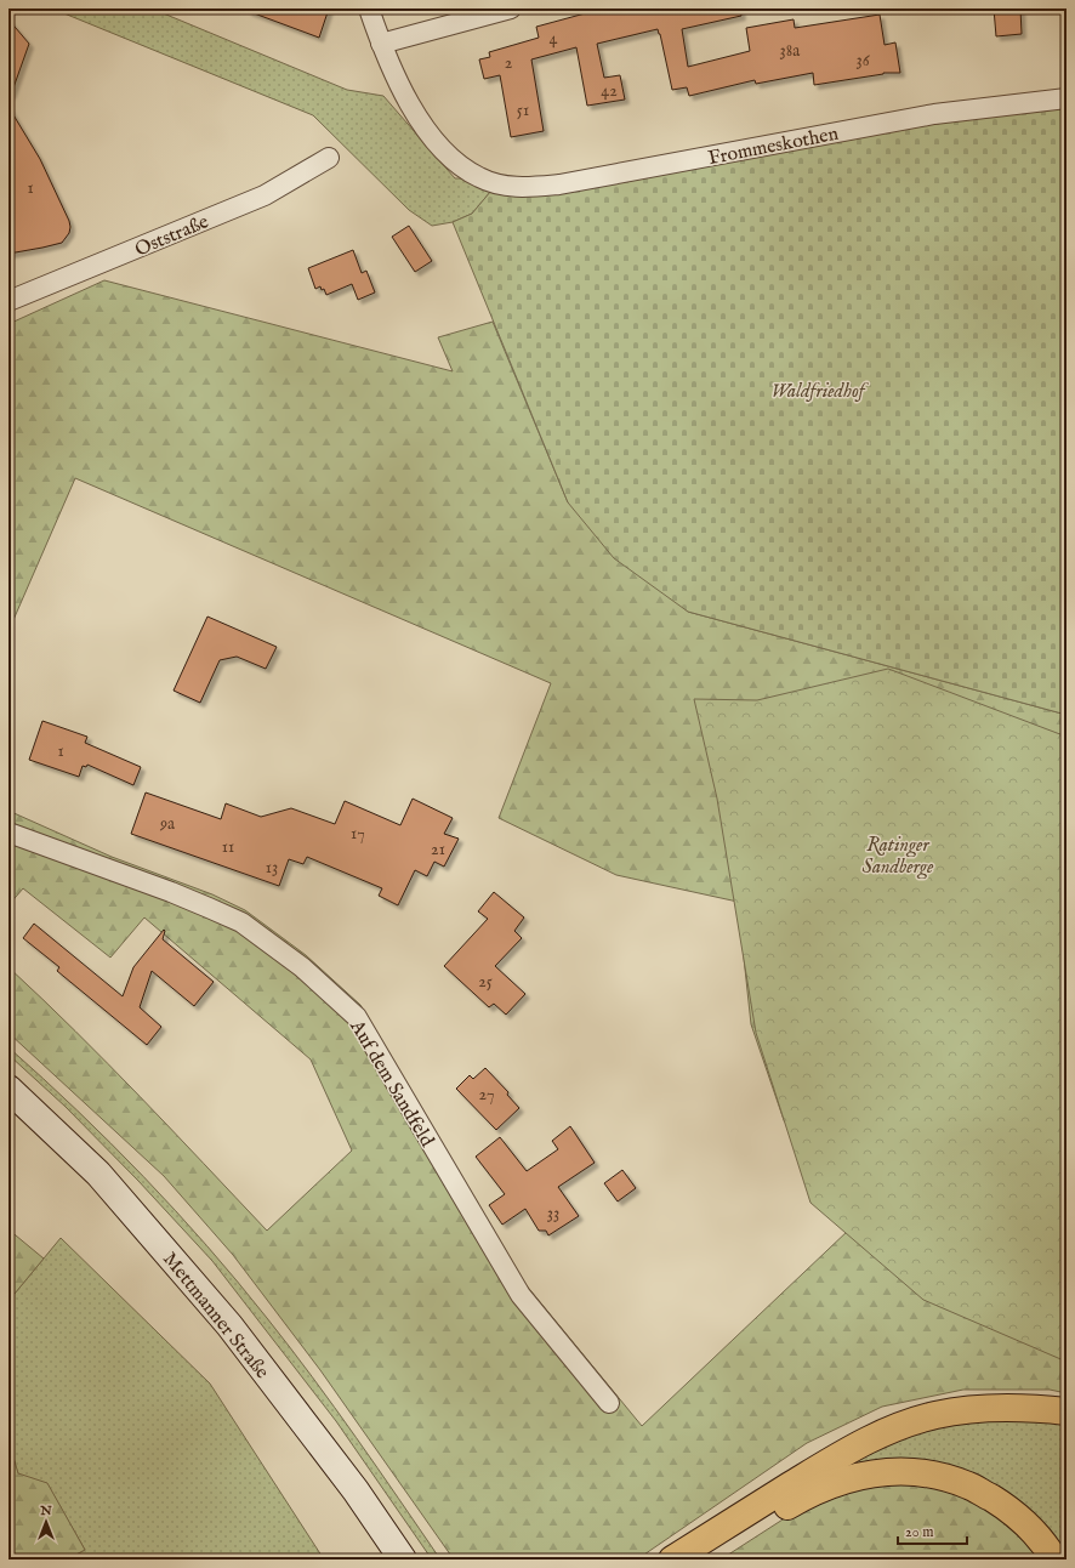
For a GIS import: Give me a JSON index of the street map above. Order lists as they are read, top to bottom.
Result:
{
  "streets": {
    "main road": ["Mettmanner Straße"],
    "street": ["Frommeskothen", "Oststraße", "Auf dem Sandfeld"]
  },
  "parks": ["Waldfriedhof", "Ratinger Sandberge"],
  "house_numbers": [
    "4",
    "38a",
    "36",
    "2",
    "42",
    "51",
    "1",
    "1",
    "9a",
    "17",
    "11",
    "21",
    "13",
    "25",
    "27",
    "33"
  ],
  "scale_bar": "20 m",
  "north": "top"
}
